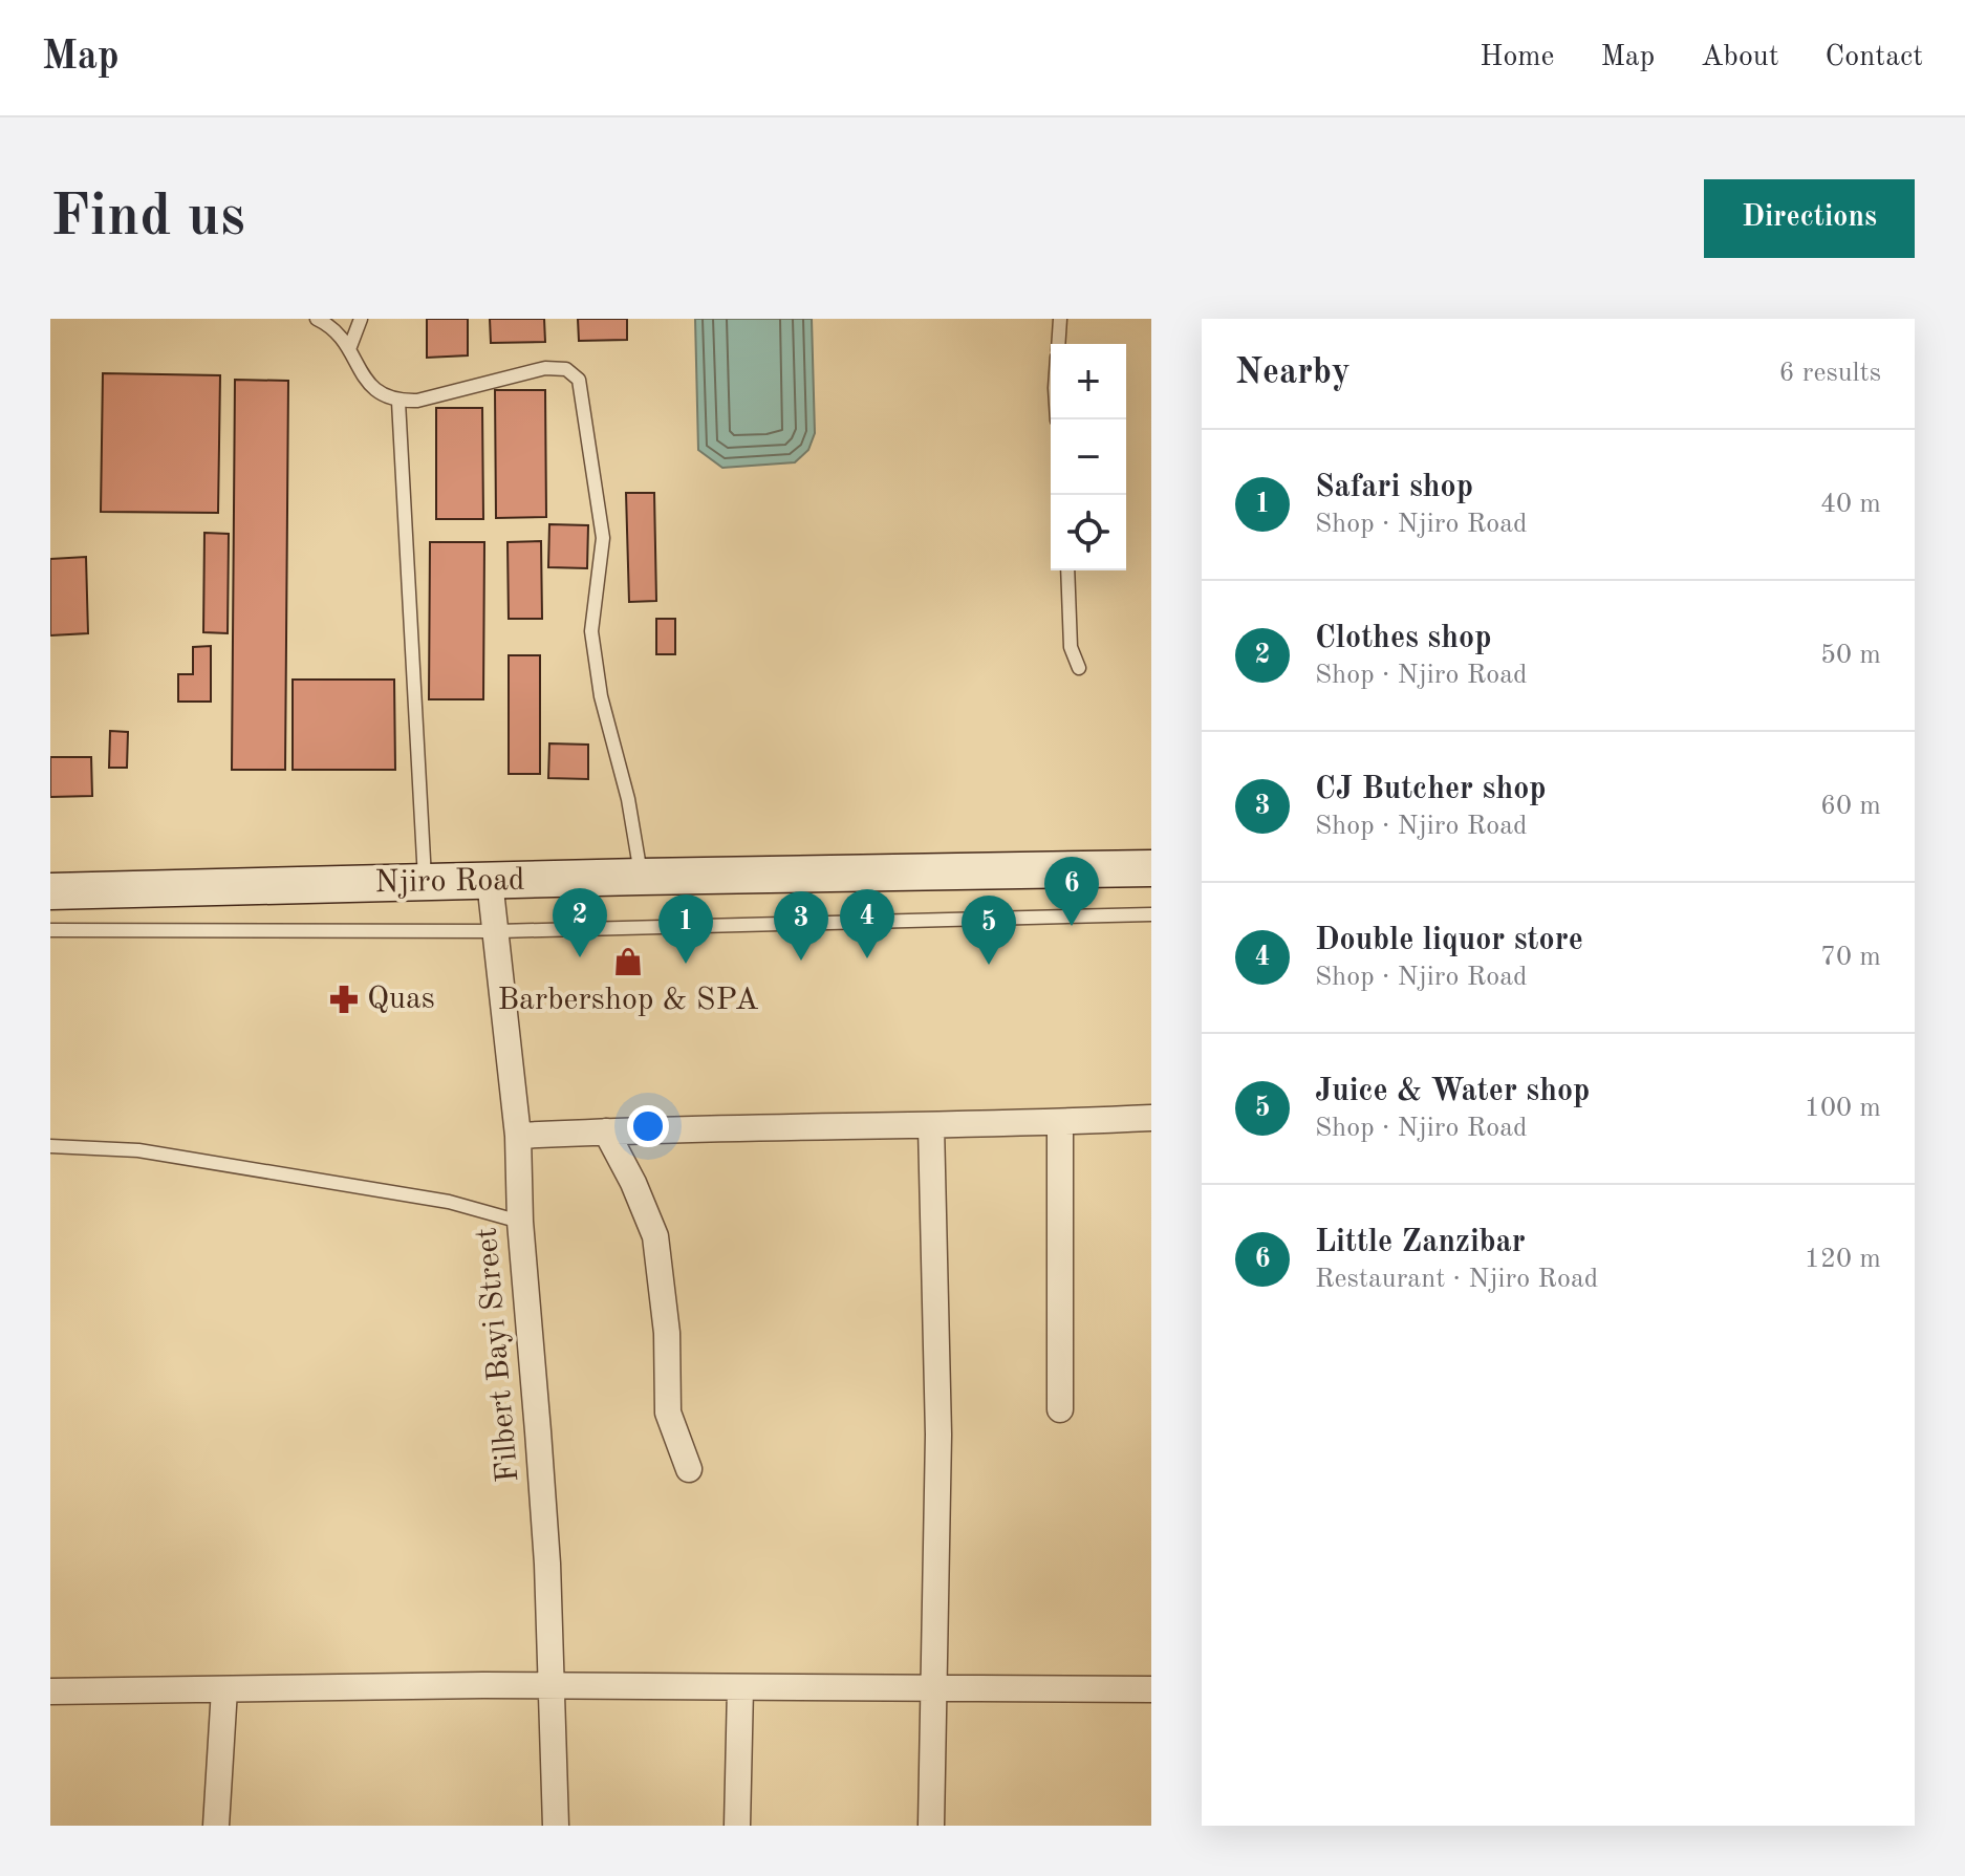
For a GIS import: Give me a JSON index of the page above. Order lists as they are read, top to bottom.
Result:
{
  "streets": {
    "street": ["Njiro Road", "Filbert Bayi Street"]
  },
  "crossings": [
    ["Njiro Road", "Filbert Bayi Street"]
  ],
  "places": {
    "shop": ["Barbershop & SPA"],
    "pharmacy": ["Quas"]
  },
  "page": {
    "header": "Map",
    "nav": [
      "Home",
      "Map",
      "About",
      "Contact"
    ],
    "buttons": "Directions",
    "title": "Find us",
    "heading": ["Nearby", "6 results"],
    "map_buttons": ["+", "−"],
    "list": [
      {
        "mark": "1",
        "name": "Safari shop",
        "note": "Shop · Njiro Road",
        "value": "40 m"
      },
      {
        "mark": "2",
        "name": "Clothes shop",
        "note": "Shop · Njiro Road",
        "value": "50 m"
      },
      {
        "mark": "3",
        "name": "CJ Butcher shop",
        "note": "Shop · Njiro Road",
        "value": "60 m"
      },
      {
        "mark": "4",
        "name": "Double liquor store",
        "note": "Shop · Njiro Road",
        "value": "70 m"
      },
      {
        "mark": "5",
        "name": "Juice & Water shop",
        "note": "Shop · Njiro Road",
        "value": "100 m"
      },
      {
        "mark": "6",
        "name": "Little Zanzibar",
        "note": "Restaurant · Njiro Road",
        "value": "120 m"
      }
    ],
    "pins": [
      "6",
      "2",
      "4",
      "3",
      "1",
      "5"
    ]
  }
}
